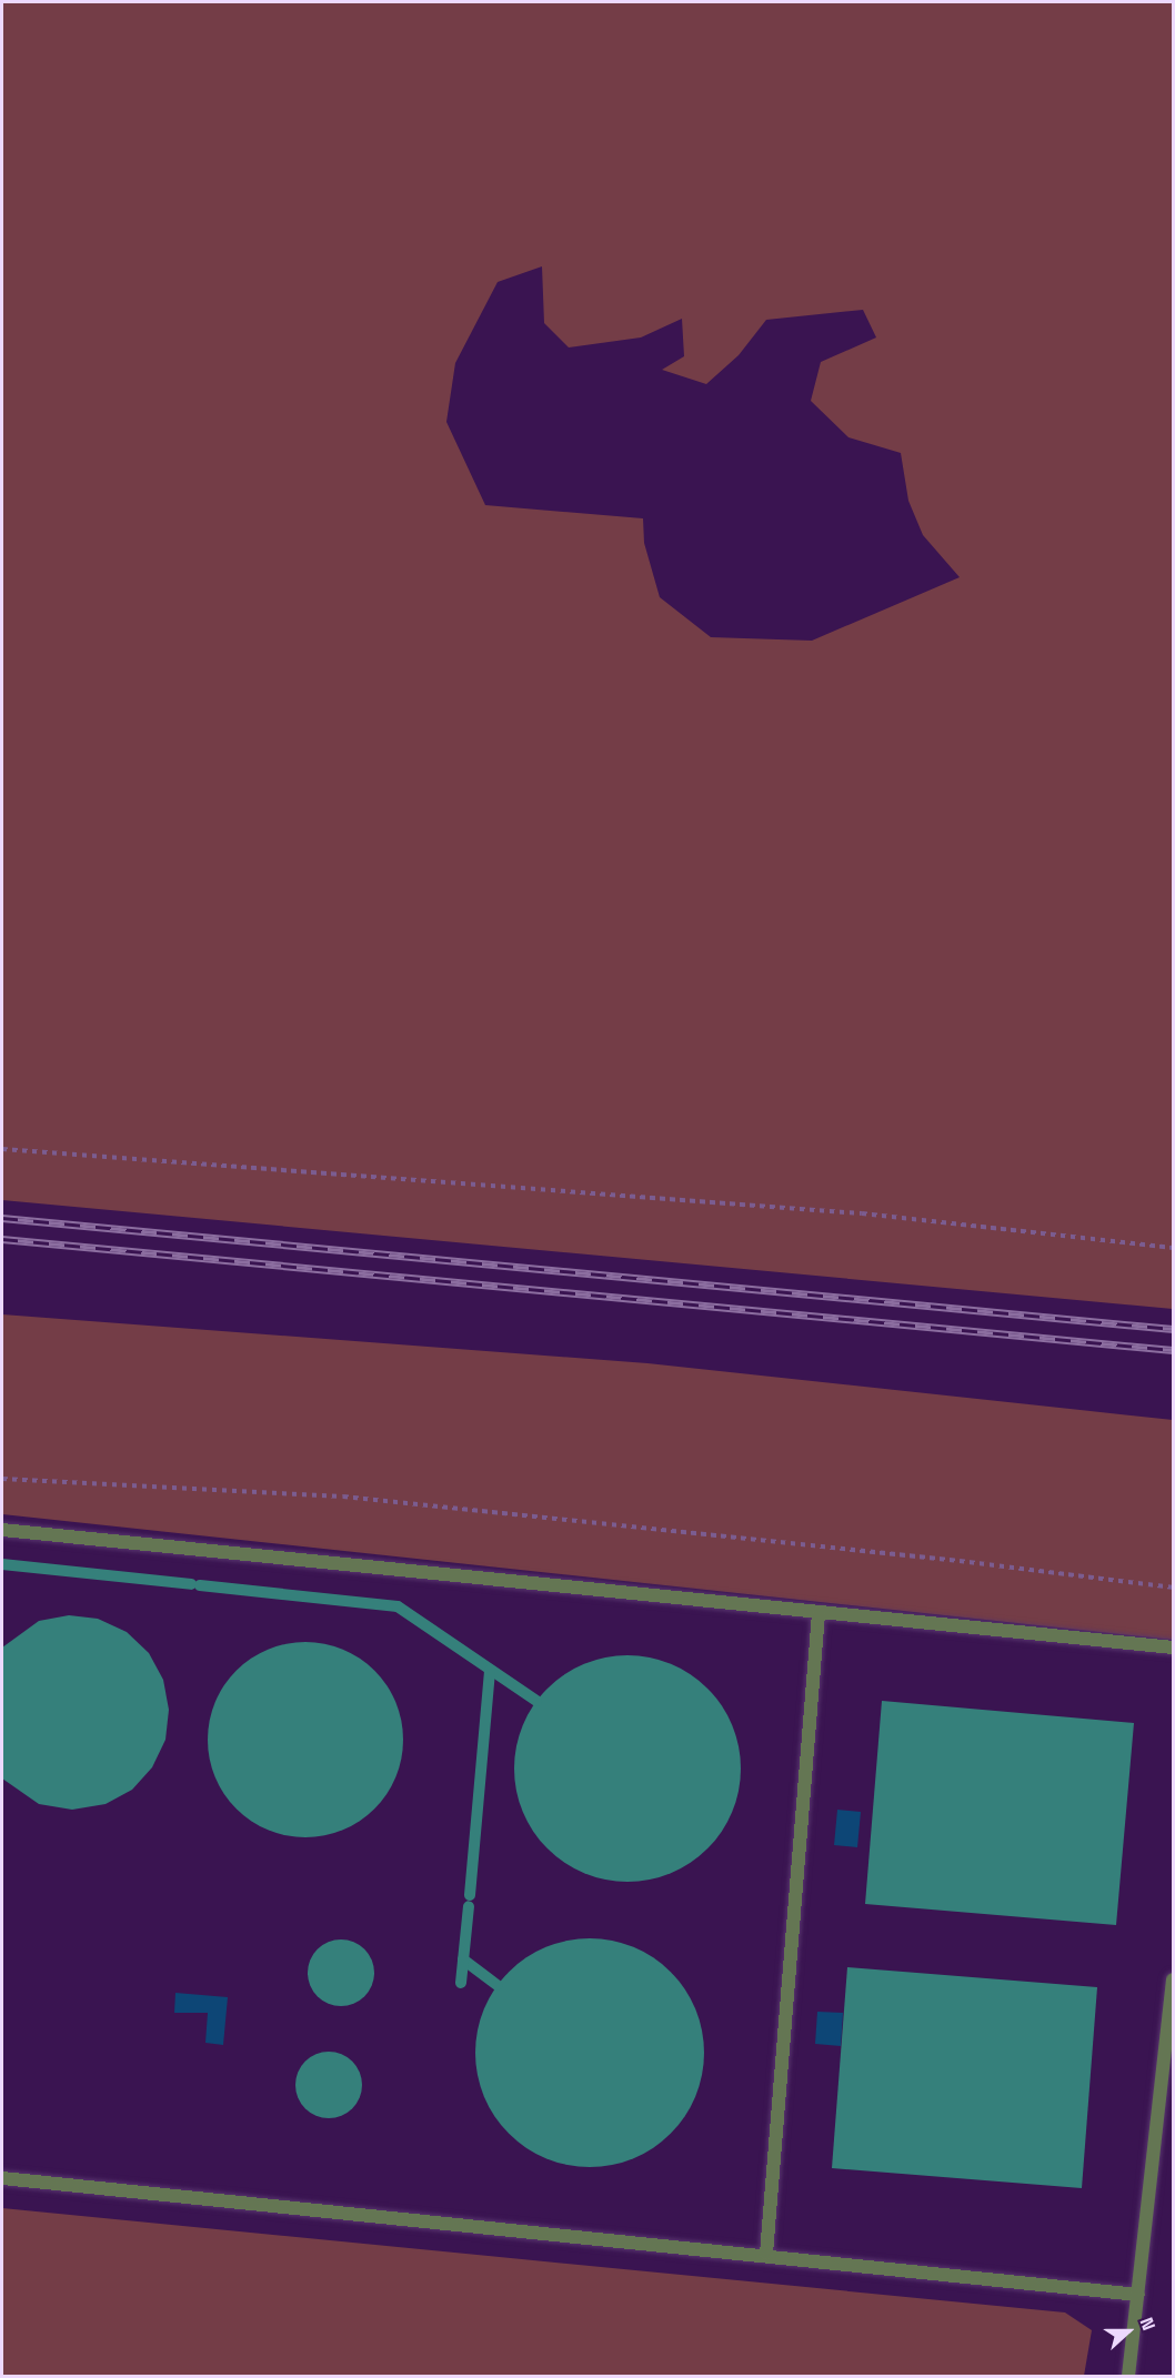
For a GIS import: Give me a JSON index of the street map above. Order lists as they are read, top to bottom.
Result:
{
  "north": "right"
}
